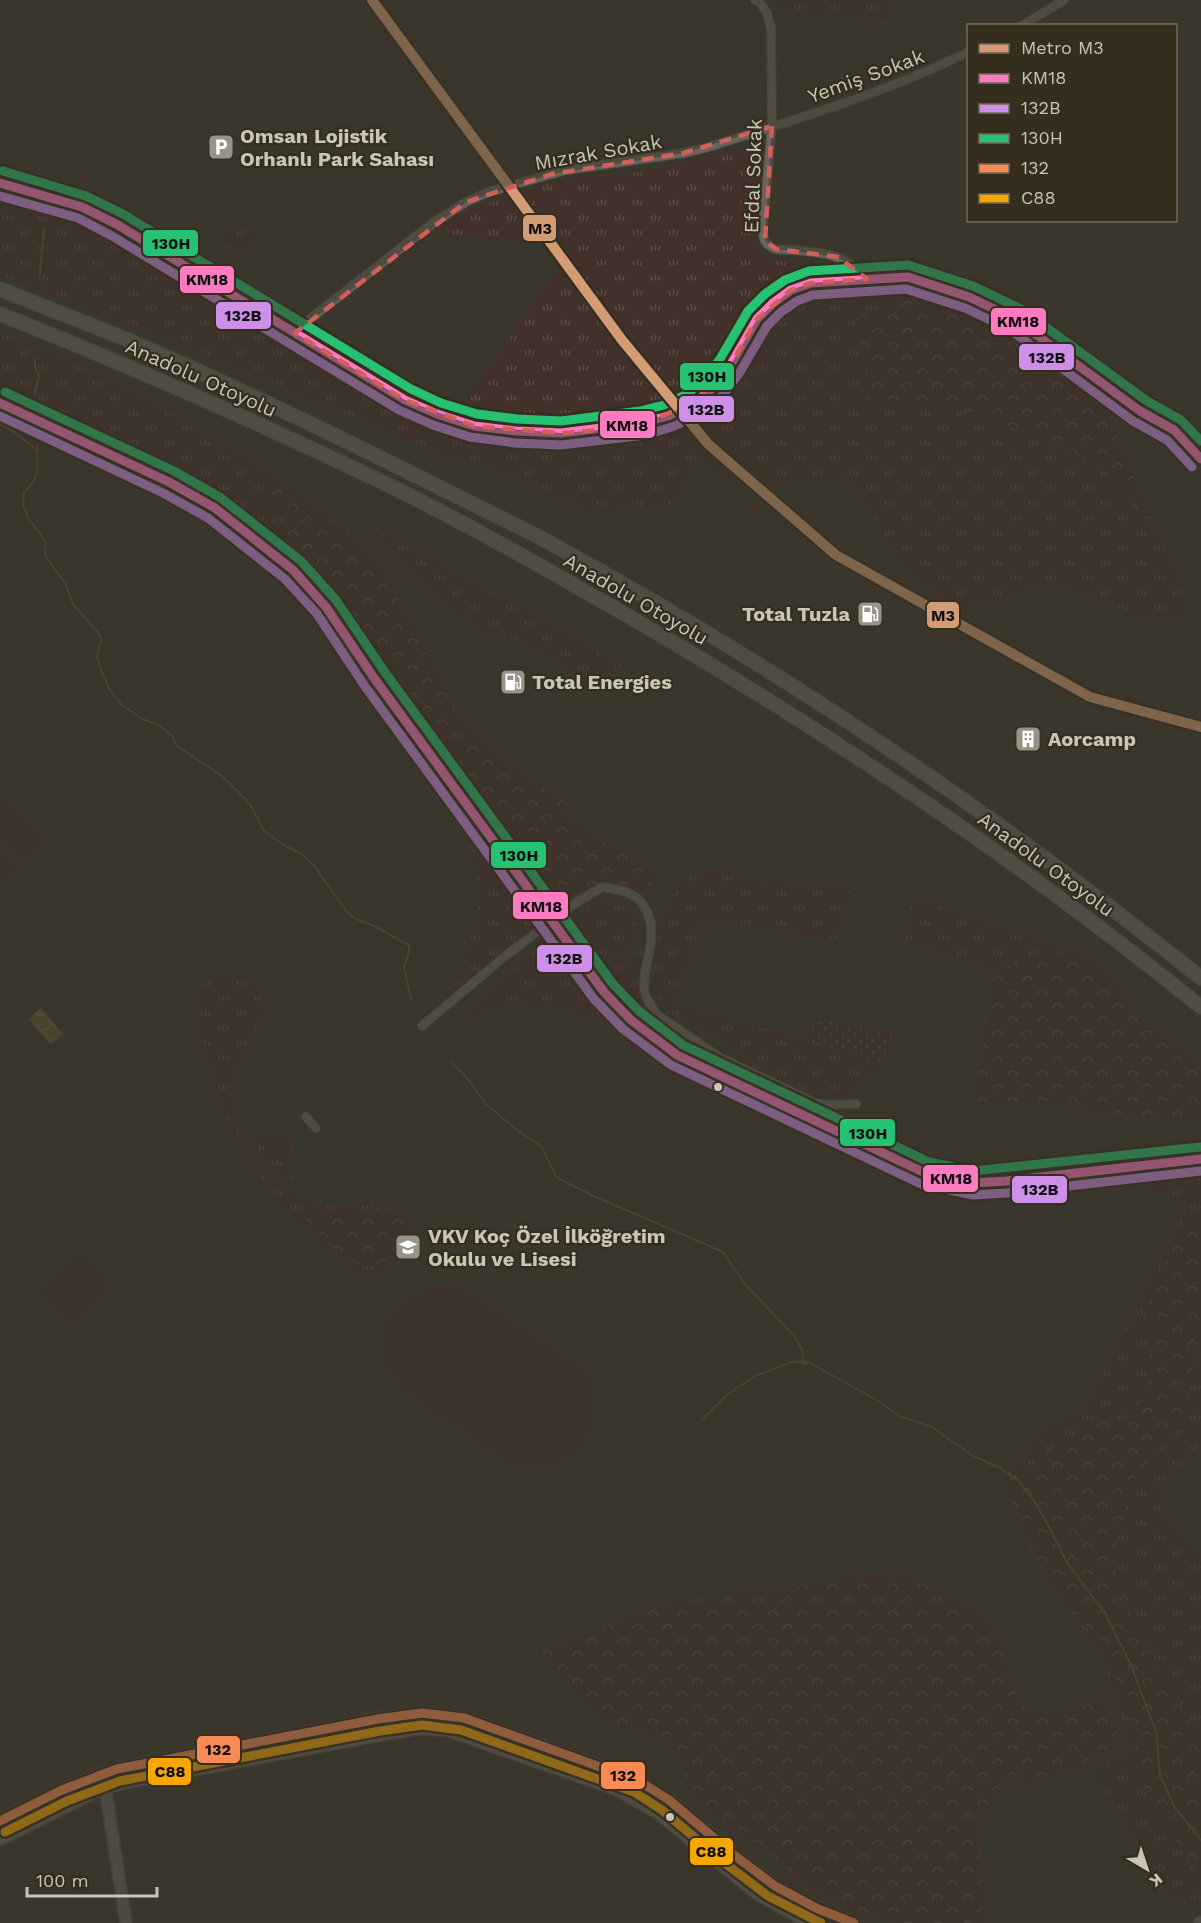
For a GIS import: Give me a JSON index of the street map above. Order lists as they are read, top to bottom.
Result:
{
  "streets": {
    "highway": ["Anadolu Otoyolu"],
    "street": ["Yemiş Sokak", "Mızrak Sokak", "Efdal Sokak"]
  },
  "crossings": [
    ["Yemiş Sokak", "Mızrak Sokak"],
    ["Yemiş Sokak", "Efdal Sokak"],
    ["Mızrak Sokak", "Efdal Sokak"]
  ],
  "places": {
    "parking": ["Omsan Lojistik Orhanlı Park Sahası"],
    "fuel station": ["Total Tuzla", "Total Energies"],
    "building": ["Aorcamp"],
    "school or university": ["VKV Koç Özel İlköğretim Okulu ve Lisesi"]
  },
  "lines": [
    "metro line M3",
    "transit line 130H",
    "transit line KM18",
    "transit line 132B",
    "transit line 132",
    "transit line C88"
  ],
  "legend": [
    "Metro M3",
    "KM18",
    "132B",
    "130H",
    "132",
    "C88"
  ],
  "scale_bar": "100 m",
  "north": "bottom right"
}
